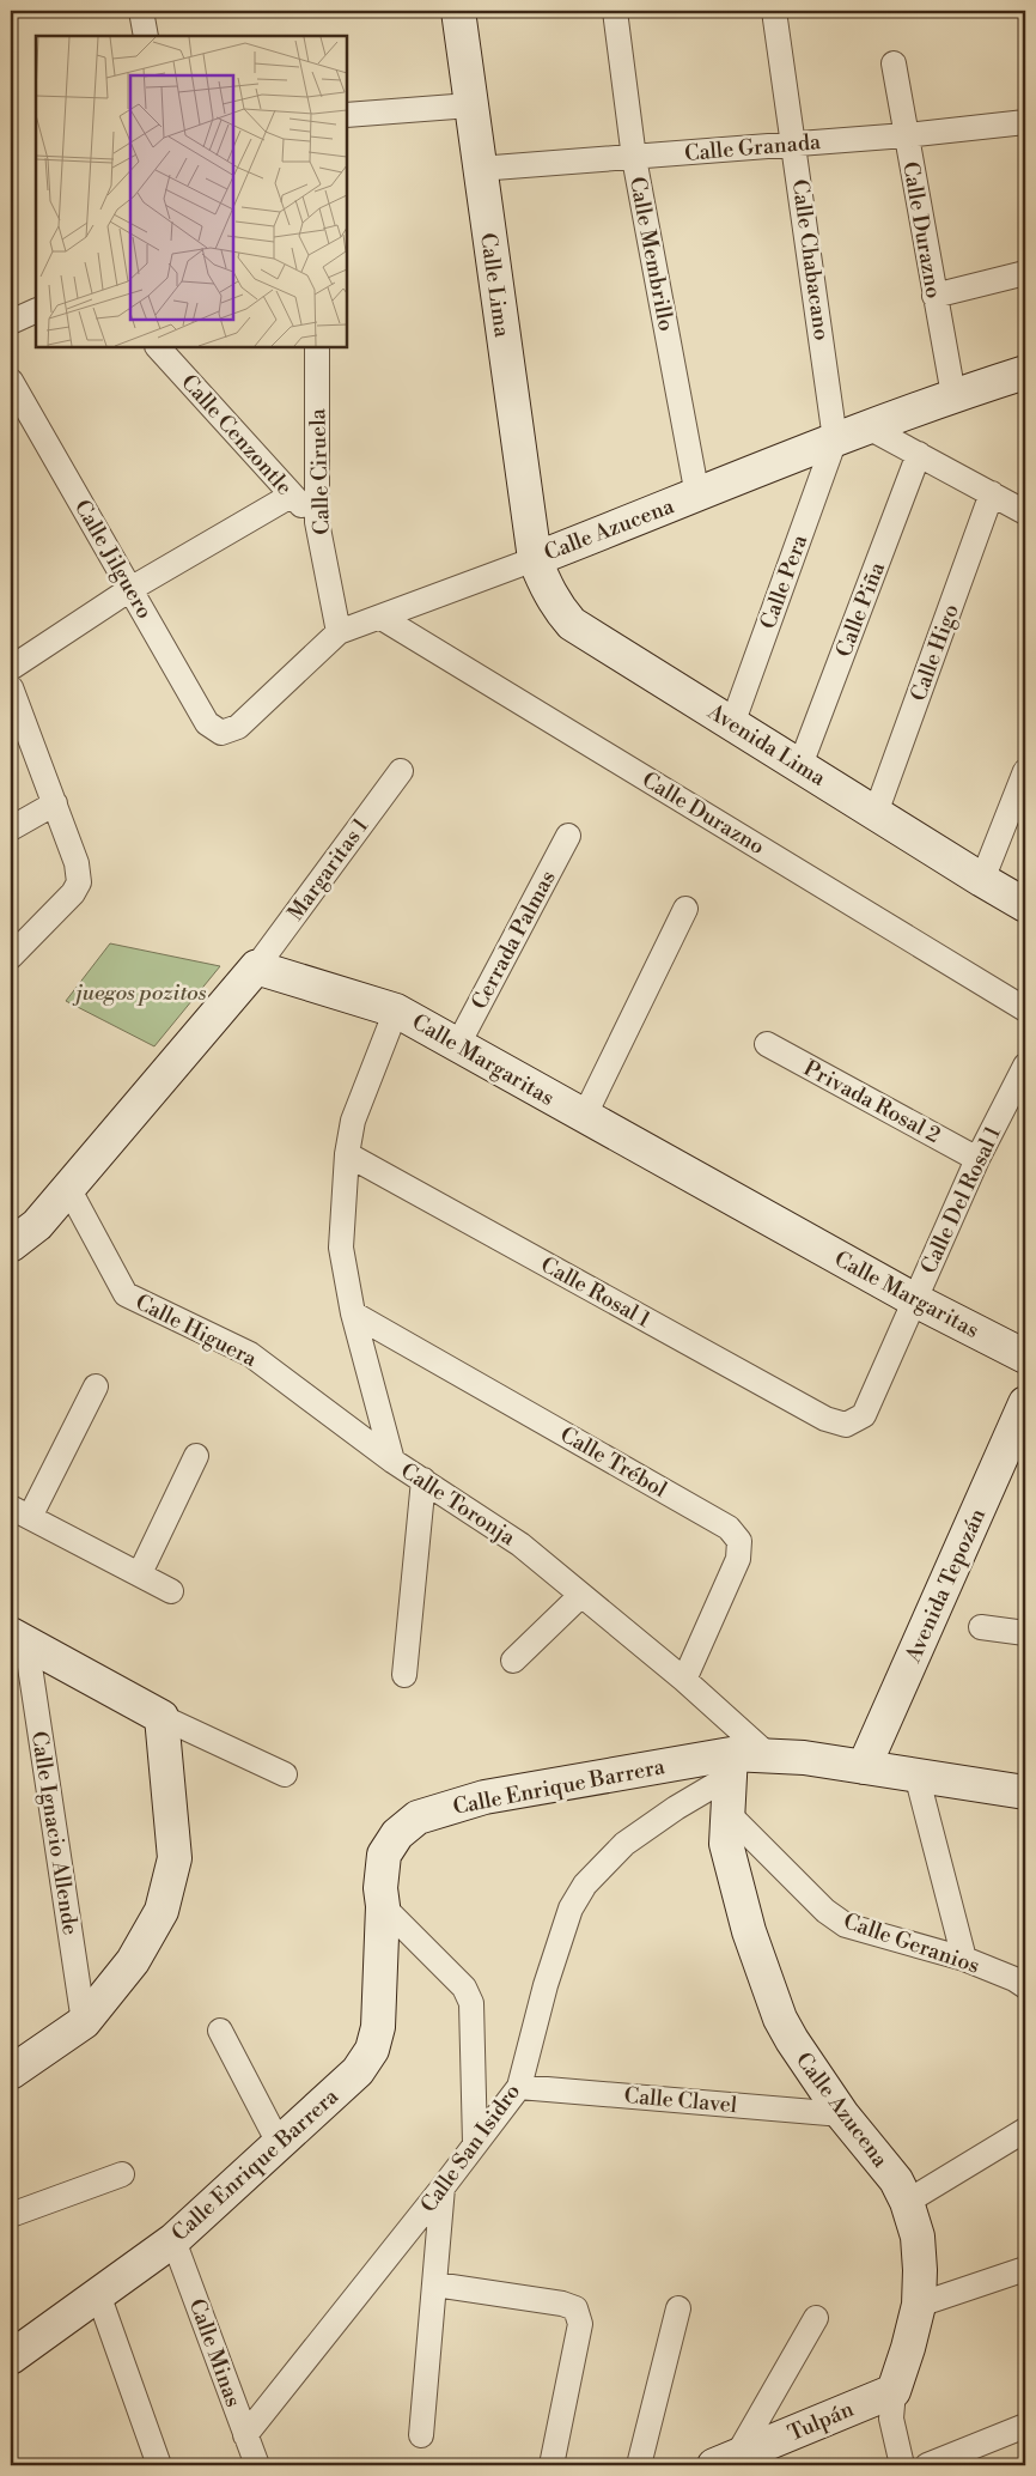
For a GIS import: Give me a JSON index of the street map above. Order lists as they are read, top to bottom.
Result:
{
  "streets": {
    "street": [
      "Calle Granada",
      "Calle Durazno",
      "Calle Membrillo",
      "Calle Chabacano",
      "Calle Lima",
      "Calle Cenzontle",
      "Calle Ciruela",
      "Calle Azucena",
      "Calle Jilguero",
      "Calle Pera",
      "Calle Piña",
      "Calle Higo",
      "Avenida Lima",
      "Margaritas 1",
      "Cerrada Palmas",
      "Calle Margaritas",
      "Privada Rosal 2",
      "Calle Del Rosal 1",
      "Calle Rosal 1",
      "Calle Higuera",
      "Calle Trébol",
      "Calle Toronja",
      "Avenida Tepozán",
      "Calle Enrique Barrera",
      "Calle Ignacio Allende",
      "Calle Geranios",
      "Calle Clavel",
      "Calle San Isidro",
      "Calle Minas",
      "Tulpán"
    ]
  },
  "crossings": [
    ["Calle Granada", "Calle Durazno"],
    ["Calle Granada", "Calle Membrillo"],
    ["Calle Granada", "Calle Chabacano"],
    ["Calle Granada", "Calle Lima"],
    ["Calle Durazno", "Calle Azucena"],
    ["Calle Membrillo", "Calle Azucena"],
    ["Calle Chabacano", "Calle Azucena"],
    ["Calle Chabacano", "Calle Pera"],
    ["Calle Lima", "Calle Azucena"],
    ["Calle Lima", "Avenida Lima"],
    ["Calle Cenzontle", "Calle Ciruela"],
    ["Calle Ciruela", "Calle Azucena"],
    ["Calle Azucena", "Calle Jilguero"],
    ["Calle Azucena", "Calle Pera"],
    ["Calle Azucena", "Avenida Lima"],
    ["Calle Azucena", "Calle Enrique Barrera"],
    ["Calle Azucena", "Calle Geranios"],
    ["Calle Azucena", "Calle Clavel"],
    ["Calle Azucena", "Calle San Isidro"],
    ["Calle Azucena", "Tulpán"],
    ["Calle Pera", "Avenida Lima"],
    ["Calle Piña", "Avenida Lima"],
    ["Calle Higo", "Avenida Lima"],
    ["Margaritas 1", "Calle Margaritas"],
    ["Cerrada Palmas", "Calle Margaritas"],
    ["Calle Margaritas", "Calle Del Rosal 1"],
    ["Calle Margaritas", "Calle Toronja"],
    ["Privada Rosal 2", "Calle Del Rosal 1"],
    ["Calle Del Rosal 1", "Calle Rosal 1"],
    ["Calle Rosal 1", "Calle Toronja"],
    ["Calle Higuera", "Calle Toronja"],
    ["Calle Trébol", "Calle Toronja"],
    ["Calle Toronja", "Calle Enrique Barrera"],
    ["Avenida Tepozán", "Calle Enrique Barrera"],
    ["Calle Enrique Barrera", "Calle San Isidro"],
    ["Calle Enrique Barrera", "Calle Minas"],
    ["Calle Clavel", "Calle San Isidro"],
    ["Calle San Isidro", "Calle Minas"]
  ],
  "parks": ["juegos pozitos"]
}
